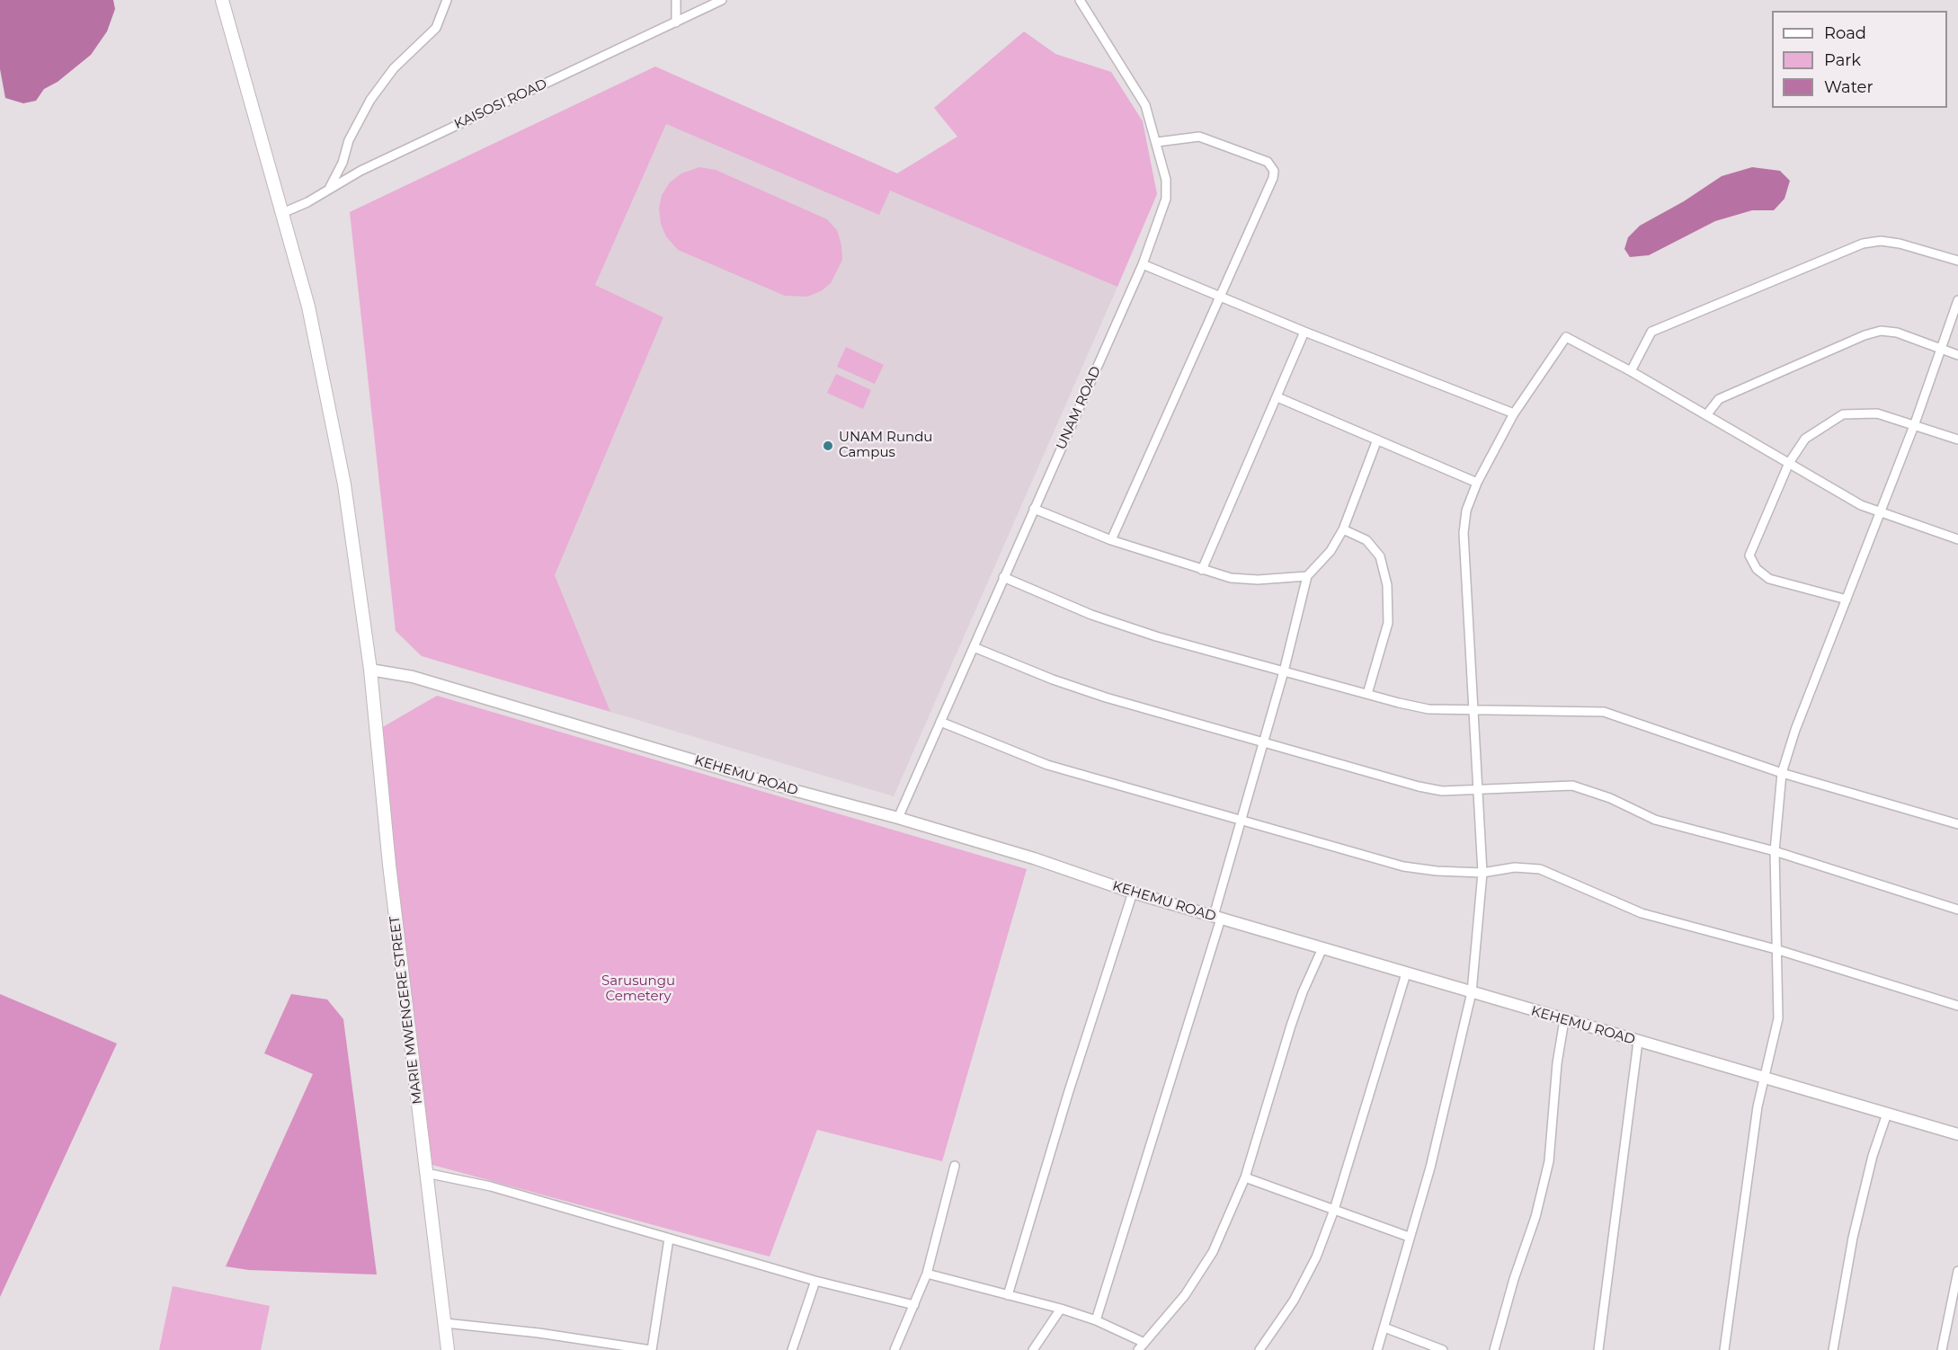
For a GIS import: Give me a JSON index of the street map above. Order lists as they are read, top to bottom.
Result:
{
  "streets": {
    "main road": ["MARIE MWENGERE STREET"],
    "street": ["KAISOSI ROAD", "UNAM ROAD", "KEHEMU ROAD"]
  },
  "crossings": [
    ["KAISOSI ROAD", "MARIE MWENGERE STREET"],
    ["UNAM ROAD", "KEHEMU ROAD"],
    ["KEHEMU ROAD", "MARIE MWENGERE STREET"]
  ],
  "parks": ["Sarusungu Cemetery"],
  "places": ["UNAM Rundu Campus"],
  "legend": ["Road", "Park", "Water"]
}
